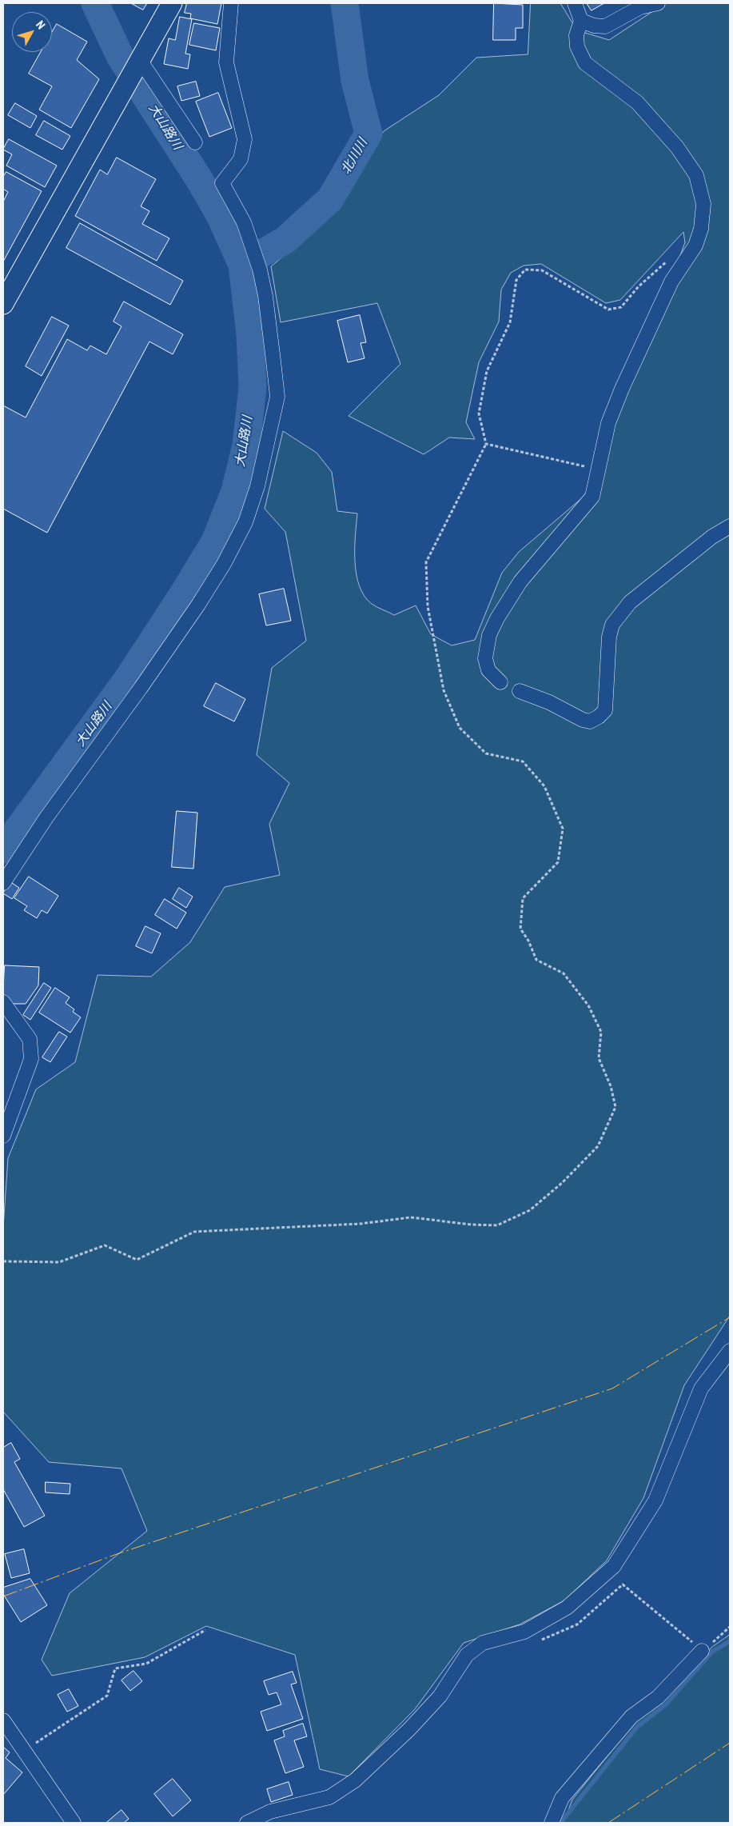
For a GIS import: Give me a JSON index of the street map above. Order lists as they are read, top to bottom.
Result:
{
  "water": ["大山路川", "北川川"],
  "north": "top right"
}
